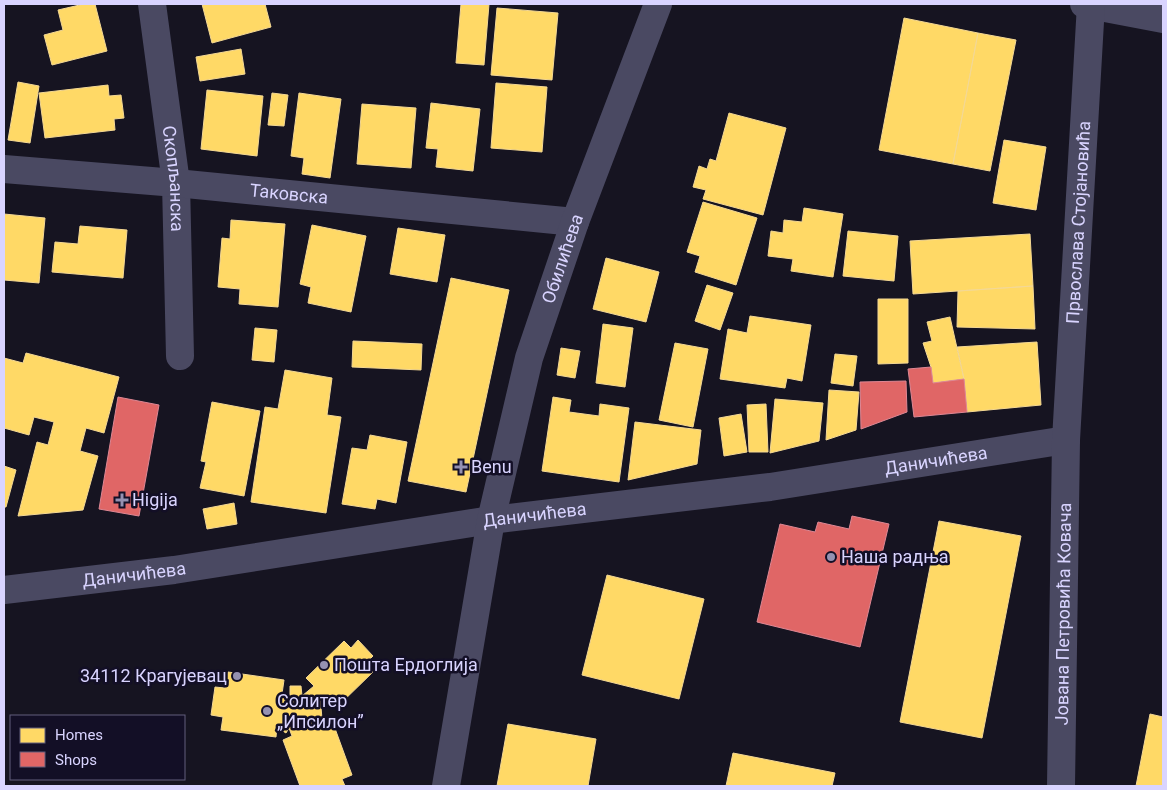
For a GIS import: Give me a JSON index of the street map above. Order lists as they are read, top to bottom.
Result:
{
  "streets": {
    "street": [
      "Скопљанска",
      "Таковска",
      "Првослава Стојановића",
      "Обилићева",
      "Даничићева",
      "Јована Петровића Ковача"
    ]
  },
  "crossings": [
    ["Скопљанска", "Таковска"],
    ["Таковска", "Обилићева"],
    ["Првослава Стојановића", "Даничићева"],
    ["Првослава Стојановића", "Јована Петровића Ковача"],
    ["Обилићева", "Даничићева"],
    ["Даничићева", "Јована Петровића Ковача"]
  ],
  "places": {
    "health": ["Benu", "Higija"],
    "other": [
      "Наша радња",
      "Пошта Ердоглија",
      "34112 Крагујевац",
      "Солитер „Ипсилон”"
    ]
  },
  "legend": ["Homes", "Shops"]
}
